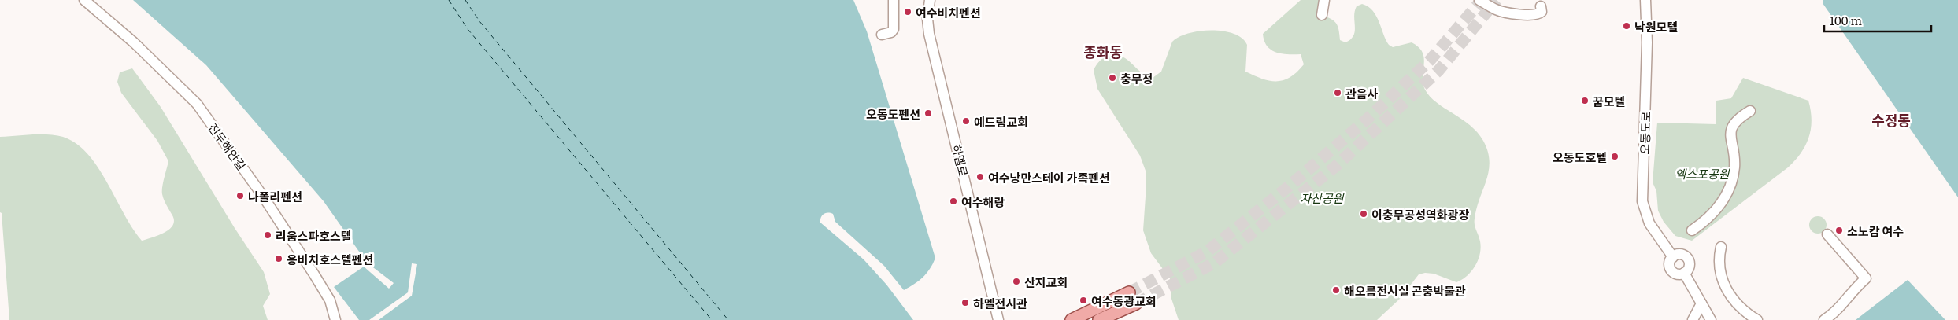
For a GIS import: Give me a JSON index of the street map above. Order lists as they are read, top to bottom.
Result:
{
  "streets": {
    "street": ["오동도로", "진두해안길", "하멜로"]
  },
  "districts": ["종화동", "수정동"],
  "parks": ["엑스포공원", "자산공원"],
  "places": [
    "여수비치펜션",
    "낙원모텔",
    "충무정",
    "관음사",
    "꿈모텔",
    "오동도펜션",
    "예드림교회",
    "오동도호텔",
    "여수낭만스테이 가족펜션",
    "나폴리펜션",
    "여수해랑",
    "이충무공성역화광장",
    "소노캄 여수",
    "리움스파호스텔",
    "용비치호스텔펜션",
    "산지교회",
    "해오름전시실 곤충박물관",
    "여수동광교회",
    "하멜전시관"
  ],
  "scale_bar": "100 m"
}
